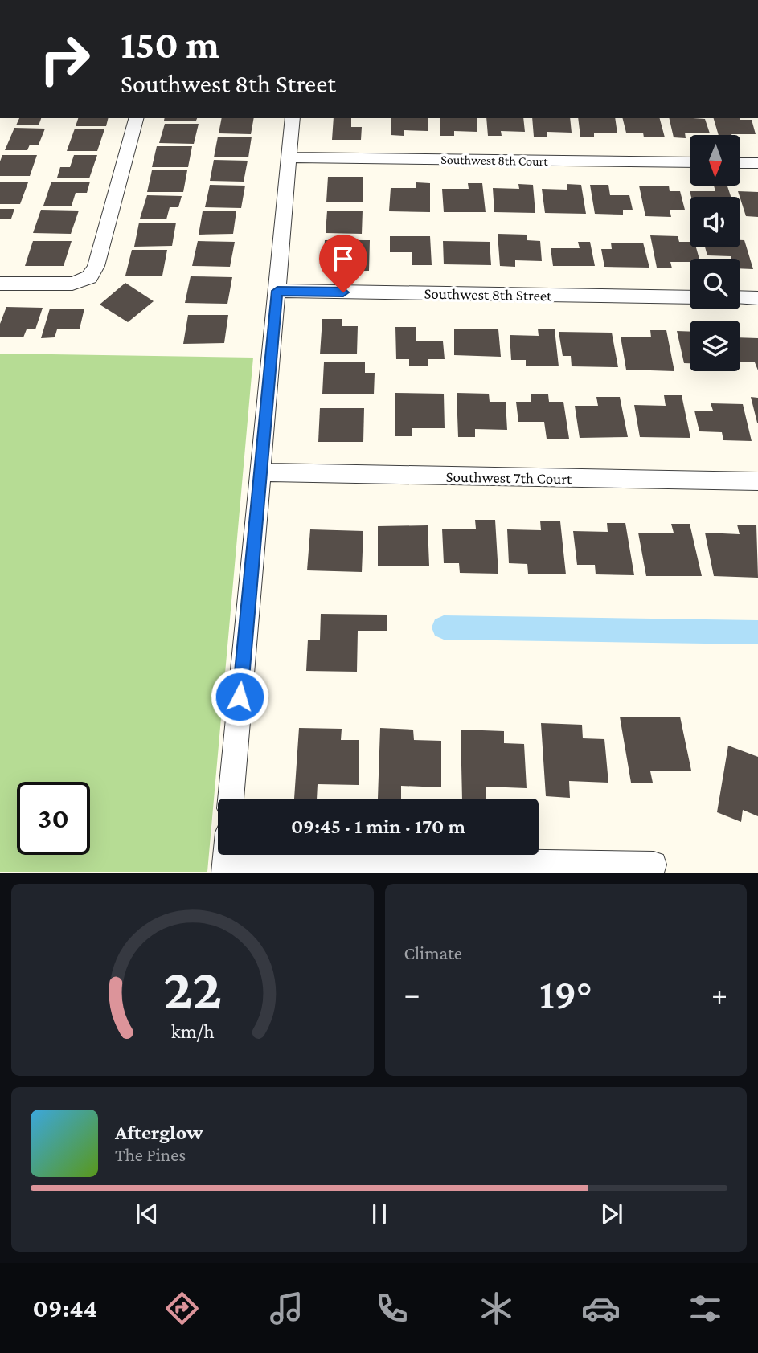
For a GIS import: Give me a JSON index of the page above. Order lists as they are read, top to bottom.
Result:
{
  "streets": {
    "street": ["Southwest 8th Court", "Southwest 8th Street", "Southwest 7th Court"]
  },
  "north": "bottom",
  "page": {
    "turn": ["150 m", "Southwest 8th Street"],
    "limit": "30",
    "trip": "09:45 · 1 min · 170 m",
    "tile": "Climate",
    "heat": ["−", "19°", "+"],
    "song": ["Afterglow", "The Pines"],
    "tabs": "09:44",
    "gauge": ["22", "km/h"]
  }
}
